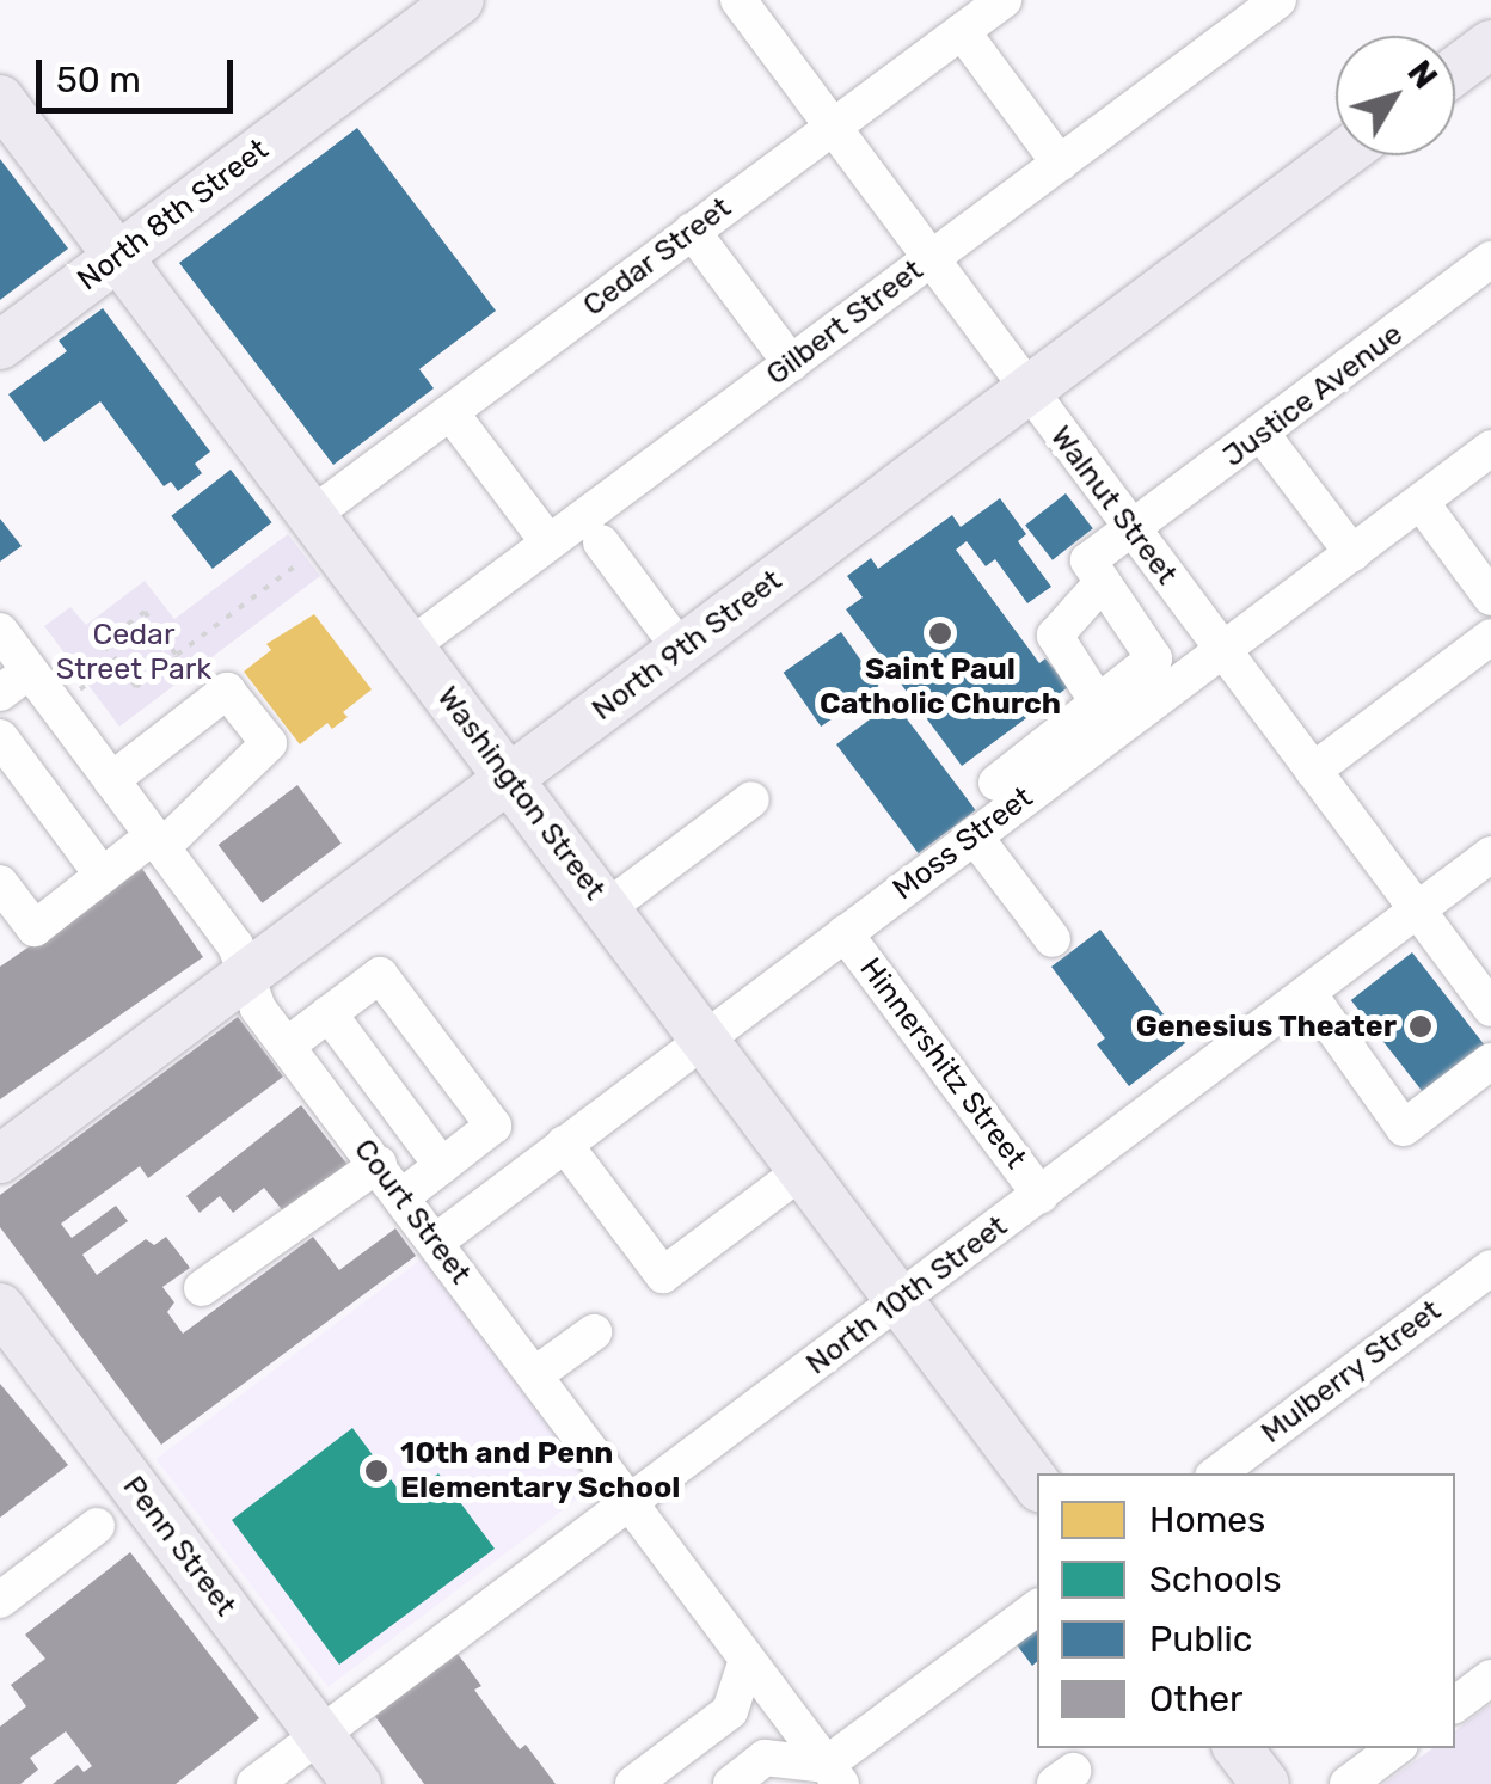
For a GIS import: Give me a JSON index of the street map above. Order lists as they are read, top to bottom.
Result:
{
  "streets": {
    "main road": [
      "North 8th Street",
      "North 9th Street",
      "Washington Street",
      "Penn Street"
    ],
    "street": [
      "Cedar Street",
      "Gilbert Street",
      "Justice Avenue",
      "Walnut Street",
      "Moss Street",
      "Hinnershitz Street",
      "Court Street",
      "North 10th Street",
      "Mulberry Street"
    ]
  },
  "crossings": [
    ["North 8th Street", "Washington Street"],
    ["Cedar Street", "Walnut Street"],
    ["Cedar Street", "Washington Street"],
    ["Gilbert Street", "Walnut Street"],
    ["Gilbert Street", "Washington Street"],
    ["Justice Avenue", "Walnut Street"],
    ["Walnut Street", "North 9th Street"],
    ["Walnut Street", "Moss Street"],
    ["Walnut Street", "North 10th Street"],
    ["North 9th Street", "Washington Street"],
    ["North 9th Street", "Court Street"],
    ["Washington Street", "Moss Street"],
    ["Washington Street", "North 10th Street"],
    ["Moss Street", "Hinnershitz Street"],
    ["Moss Street", "Court Street"],
    ["Hinnershitz Street", "North 10th Street"],
    ["Court Street", "North 10th Street"],
    ["North 10th Street", "Penn Street"]
  ],
  "parks": ["Cedar Street Park"],
  "places": ["Saint Paul Catholic Church", "Genesius Theater", "10th and Penn Elementary School"],
  "legend": [
    "Homes",
    "Schools",
    "Public",
    "Other"
  ],
  "scale_bar": "50 m",
  "north": "top right"
}
